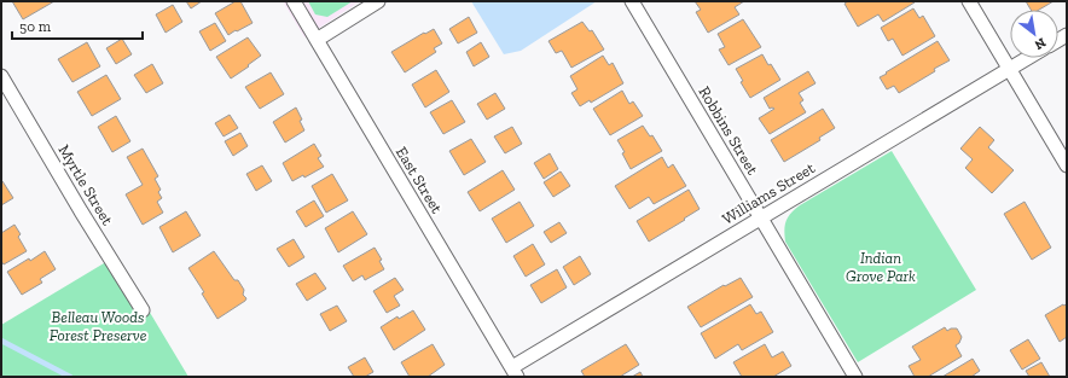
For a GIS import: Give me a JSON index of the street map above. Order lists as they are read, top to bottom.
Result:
{
  "streets": {
    "street": [
      "Robbins Street",
      "East Street",
      "Myrtle Street",
      "Williams Street"
    ]
  },
  "crossings": [
    ["Robbins Street", "Williams Street"],
    ["East Street", "Williams Street"]
  ],
  "parks": ["Indian Grove Park", "Belleau Woods Forest Preserve"],
  "scale_bar": "50 m",
  "north": "bottom right"
}
